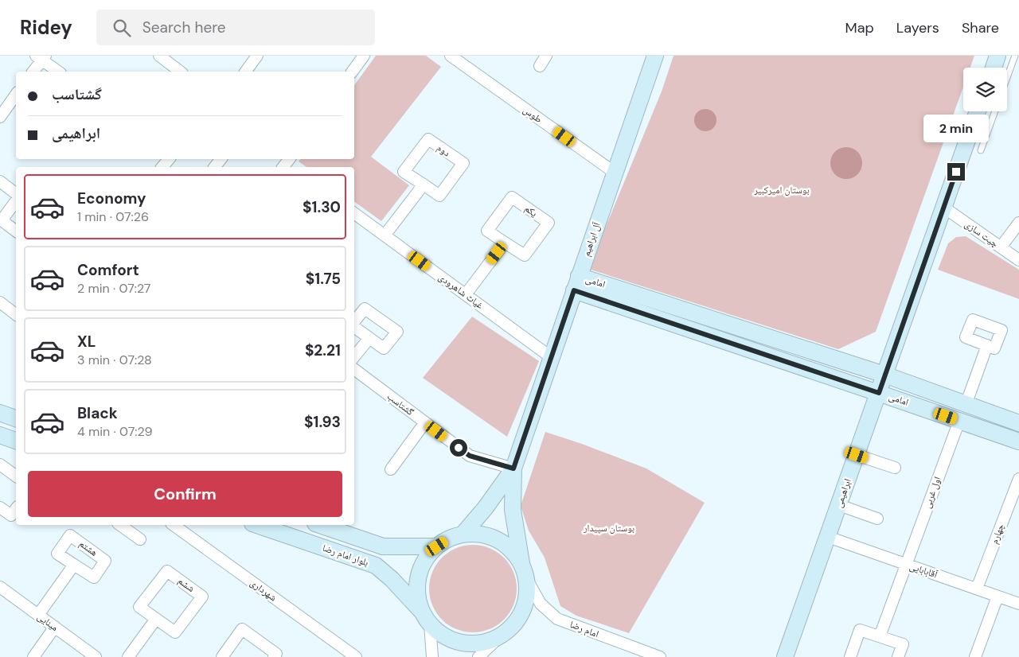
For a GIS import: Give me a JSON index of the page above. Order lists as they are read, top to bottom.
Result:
{
  "streets": {
    "main road": [
      "آل ابراهیم",
      "امامی",
      "ابراهیمی",
      "بلوار امام رضا"
    ],
    "street": [
      "طوس",
      "دوم",
      "یکم",
      "چیت سازی",
      "غیاث شاهرودی",
      "گشتاسب",
      "اول غربی",
      "چهارم",
      "آقابابایی",
      "ششم",
      "شهرداری",
      "مینایی",
      "امام رضا"
    ]
  },
  "crossings": [
    ["طوس", "آل ابراهیم"],
    ["چیت سازی", "ابراهیمی"],
    ["آل ابراهیم", "امامی"],
    ["آل ابراهیم", "غیاث شاهرودی"],
    ["آل ابراهیم", "گشتاسب"],
    ["امامی", "اول غربی"],
    ["امامی", "ابراهیمی"],
    ["اول غربی", "آقابابایی"],
    ["ابراهیمی", "آقابابایی"],
    ["چهارم", "آقابابایی"],
    ["بلوار امام رضا", "امام رضا"]
  ],
  "parks": ["بوستان امیرکبیر", "بوستان سپیدار"],
  "page": {
    "header": "Ridey",
    "search": "Search here",
    "nav": ["Map", "Layers", "Share"],
    "banner": ["گشتاسب", "ابراهیمی"],
    "bubble": "2 min",
    "list": [
      {
        "name": "Economy",
        "note": "1 min · 07:26",
        "value": "$1.30"
      },
      {
        "name": "Comfort",
        "note": "2 min · 07:27",
        "value": "$1.75"
      },
      {
        "name": "XL",
        "note": "3 min · 07:28",
        "value": "$2.21"
      },
      {
        "name": "Black",
        "note": "4 min · 07:29",
        "value": "$1.93"
      }
    ],
    "buttons": "Confirm"
  }
}
